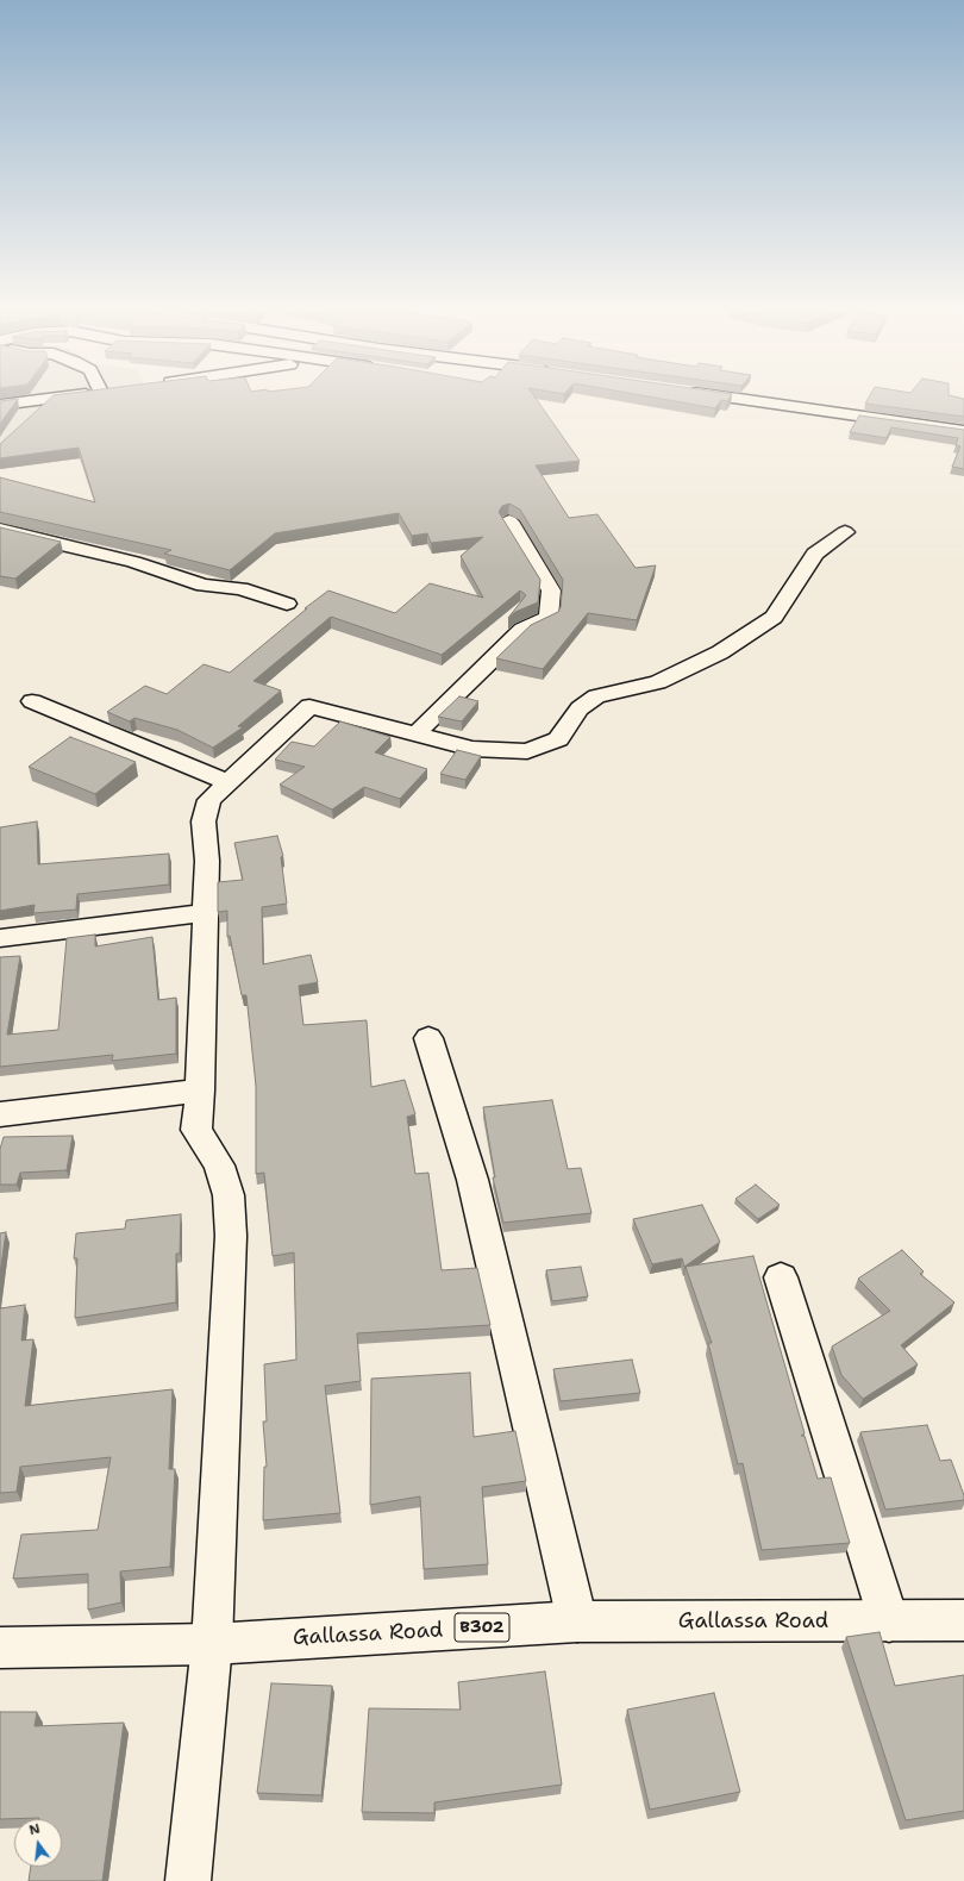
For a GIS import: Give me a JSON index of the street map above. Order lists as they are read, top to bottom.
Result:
{
  "streets": {
    "street": ["Gallassa Road", "B302"]
  },
  "north": "top"
}
